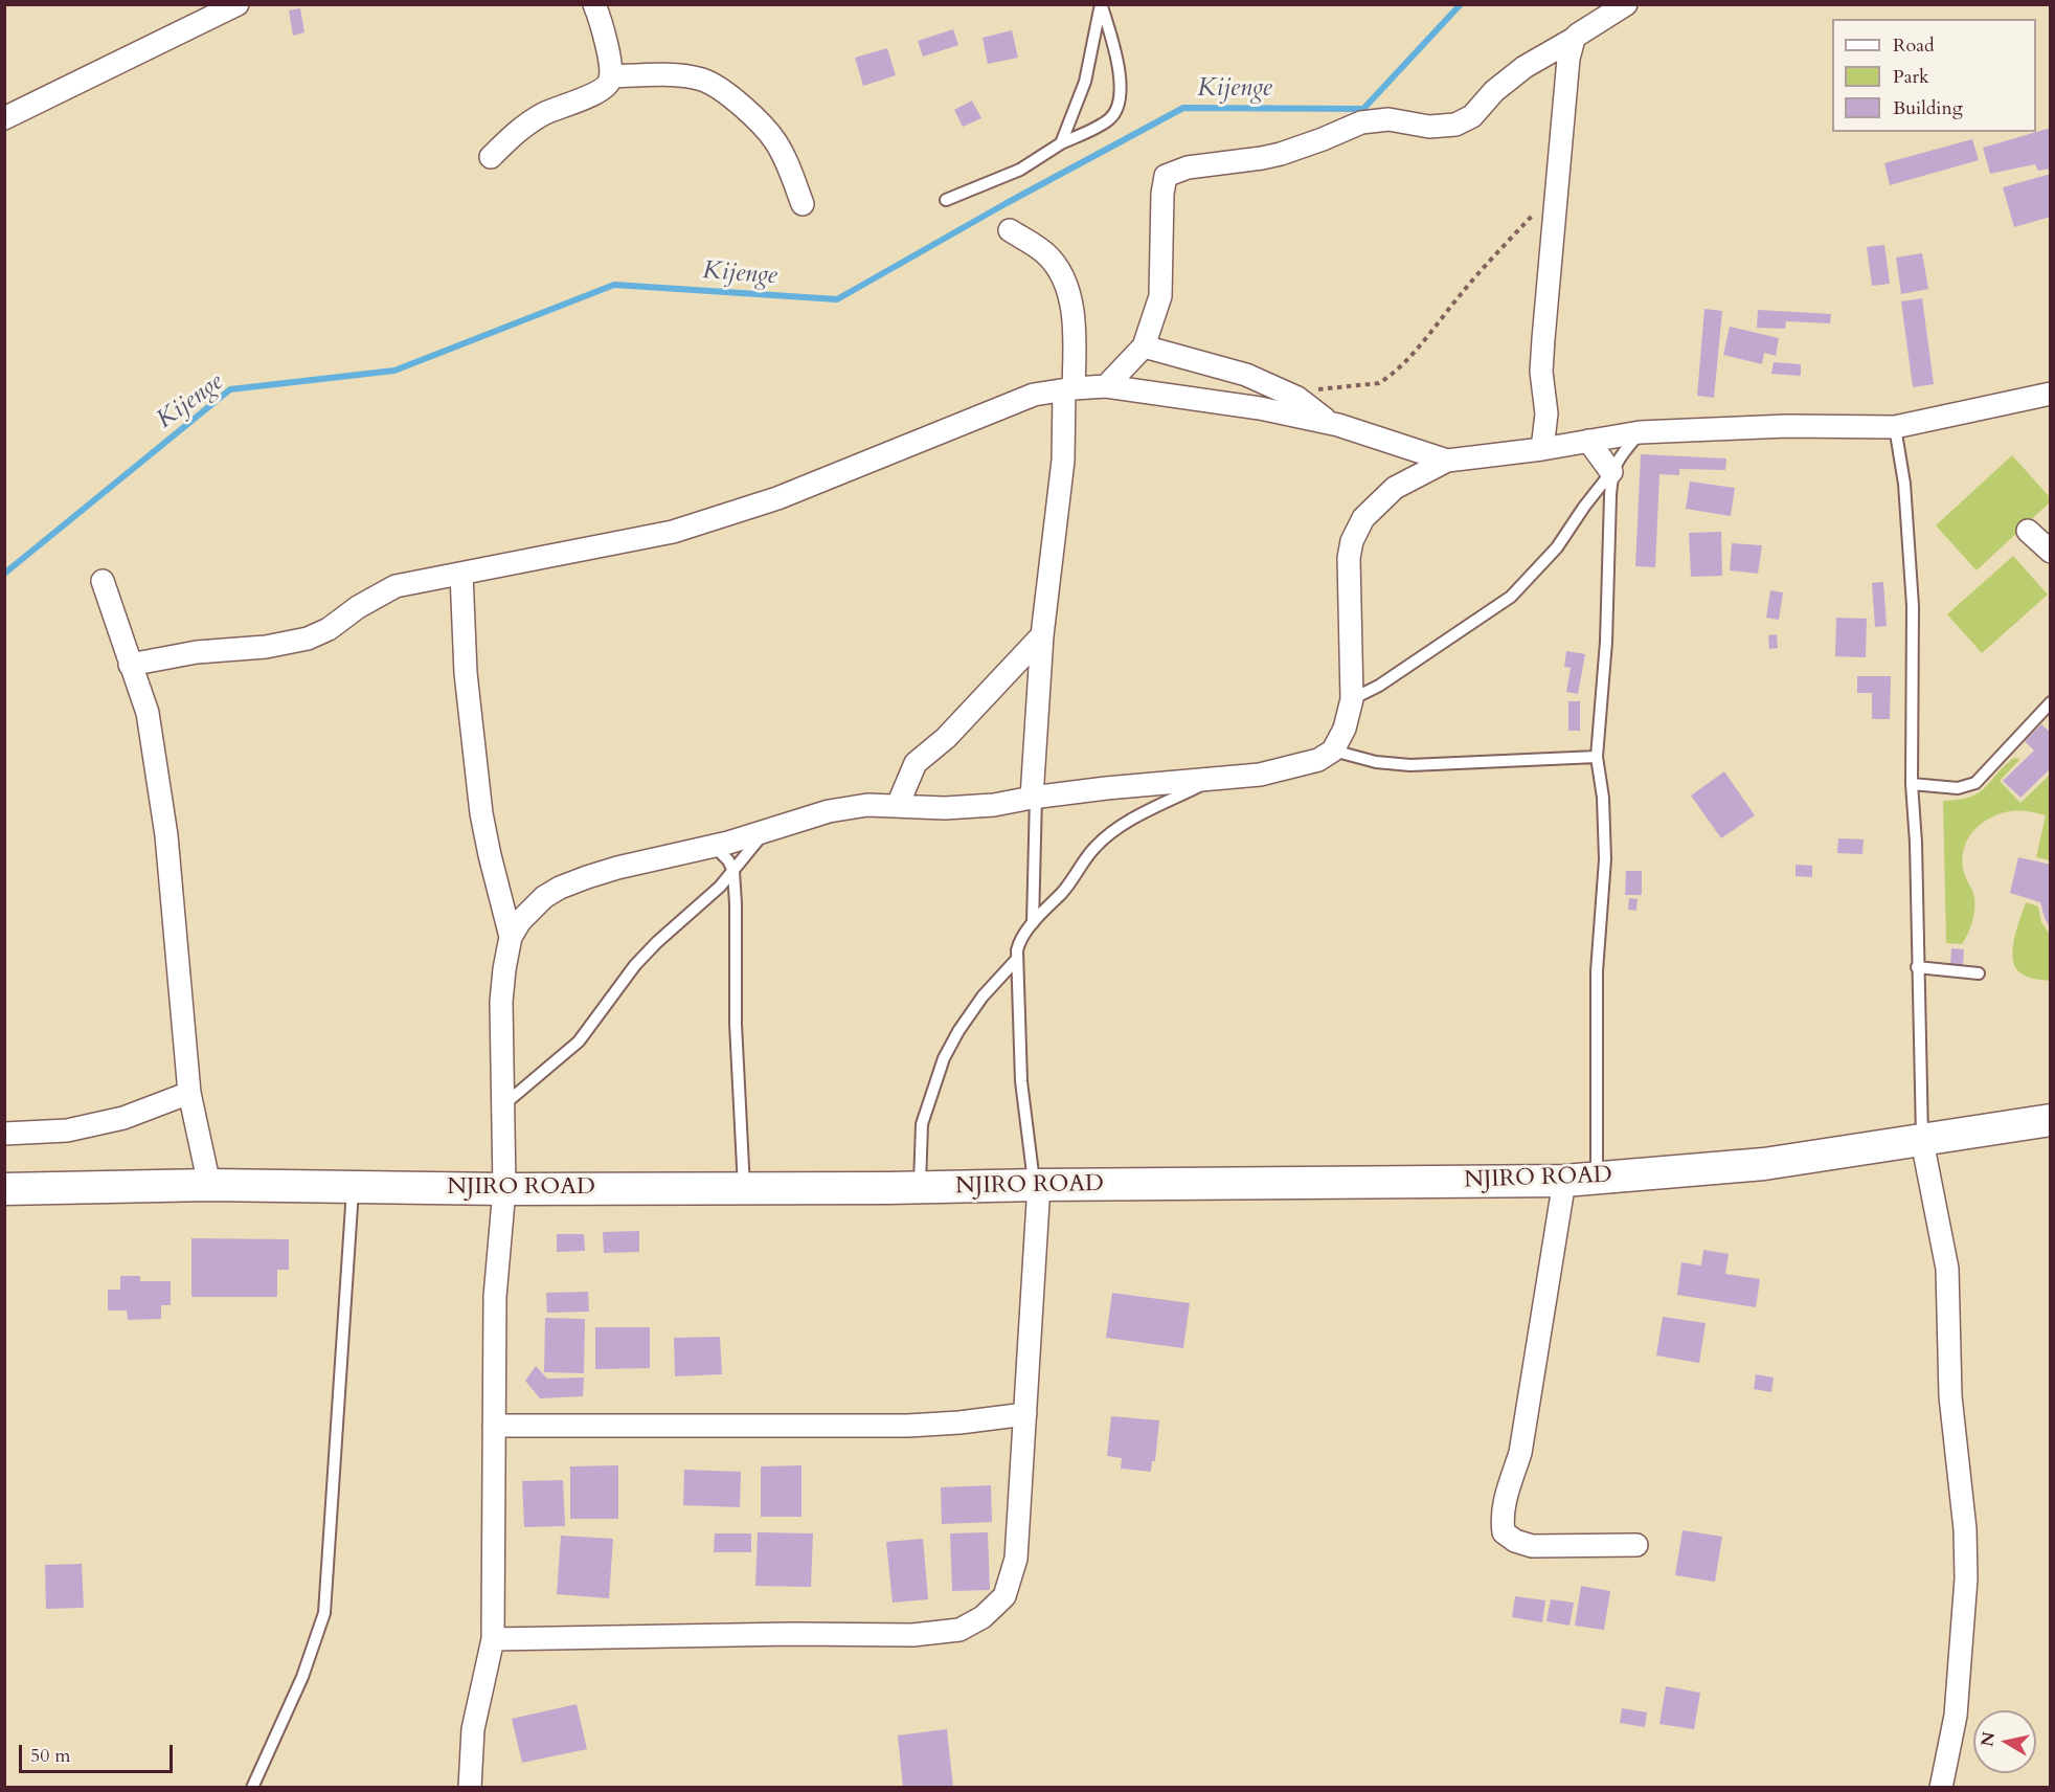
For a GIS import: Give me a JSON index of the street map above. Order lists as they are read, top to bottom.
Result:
{
  "streets": {
    "street": ["NJIRO ROAD"]
  },
  "water": ["Kijenge"],
  "legend": ["Road", "Park", "Building"],
  "scale_bar": "50 m",
  "north": "left"
}
